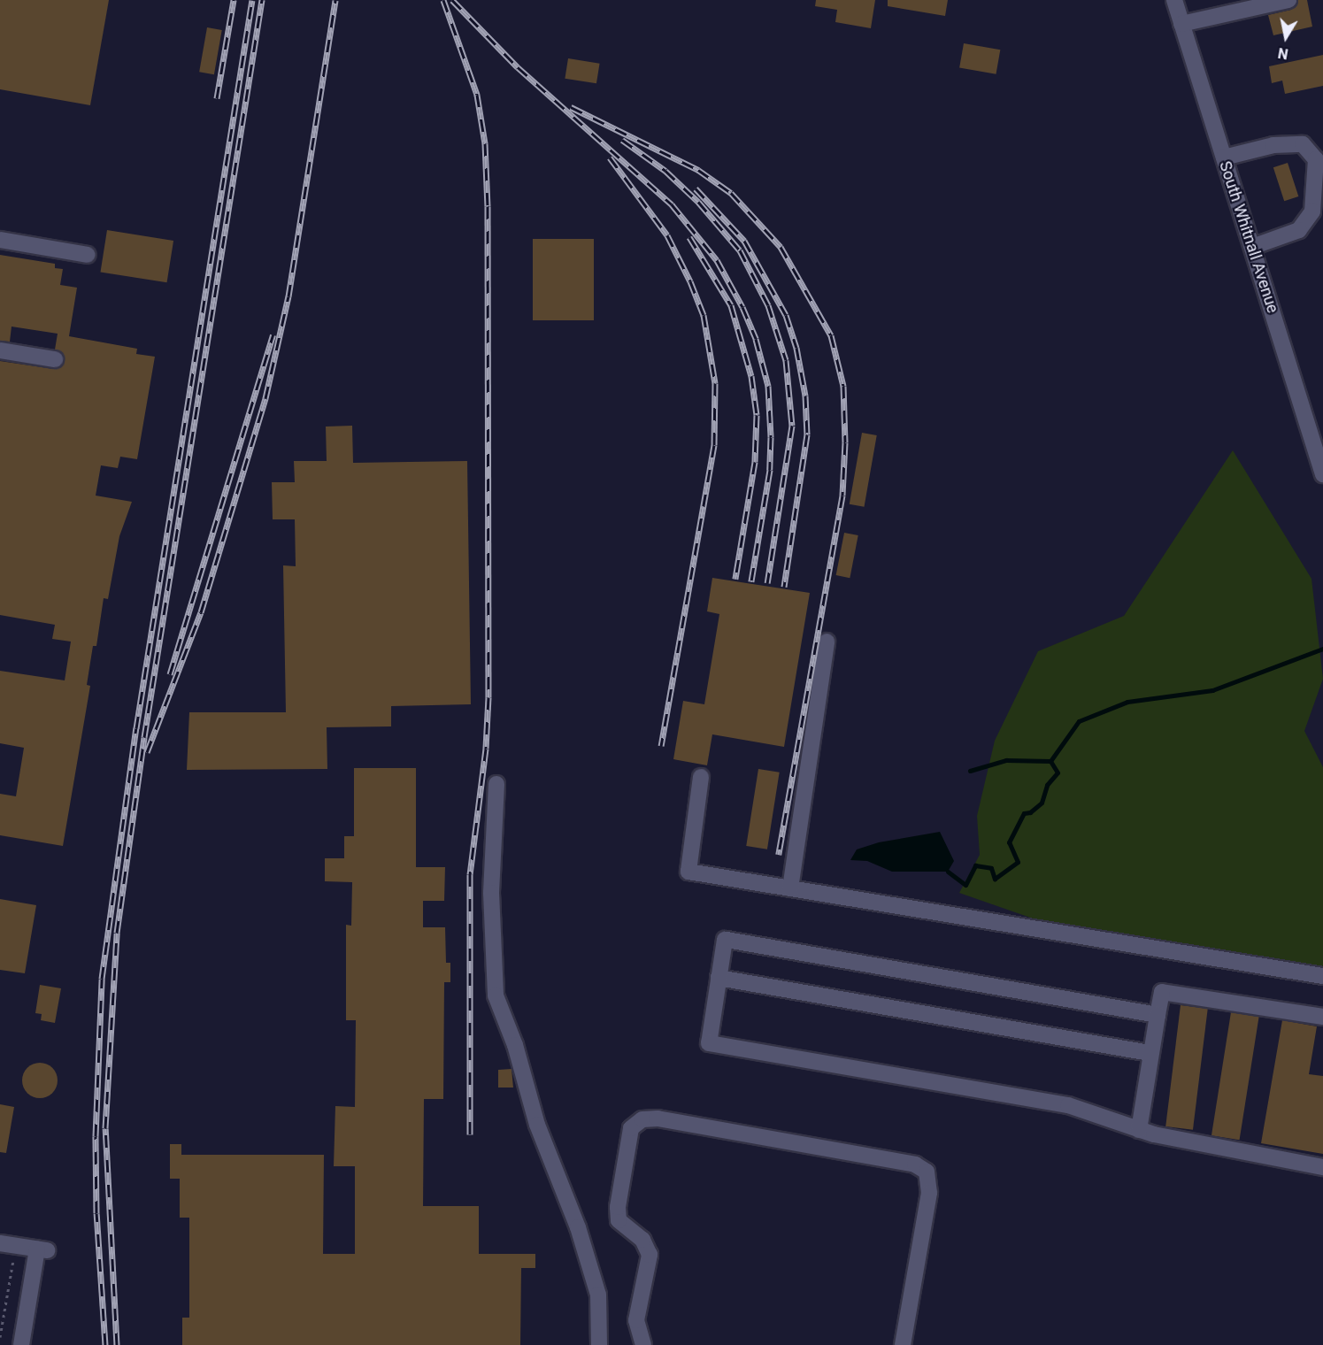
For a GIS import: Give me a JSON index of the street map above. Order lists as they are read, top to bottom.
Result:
{
  "streets": {
    "street": ["South Whitnall Avenue"]
  },
  "north": "bottom"
}
